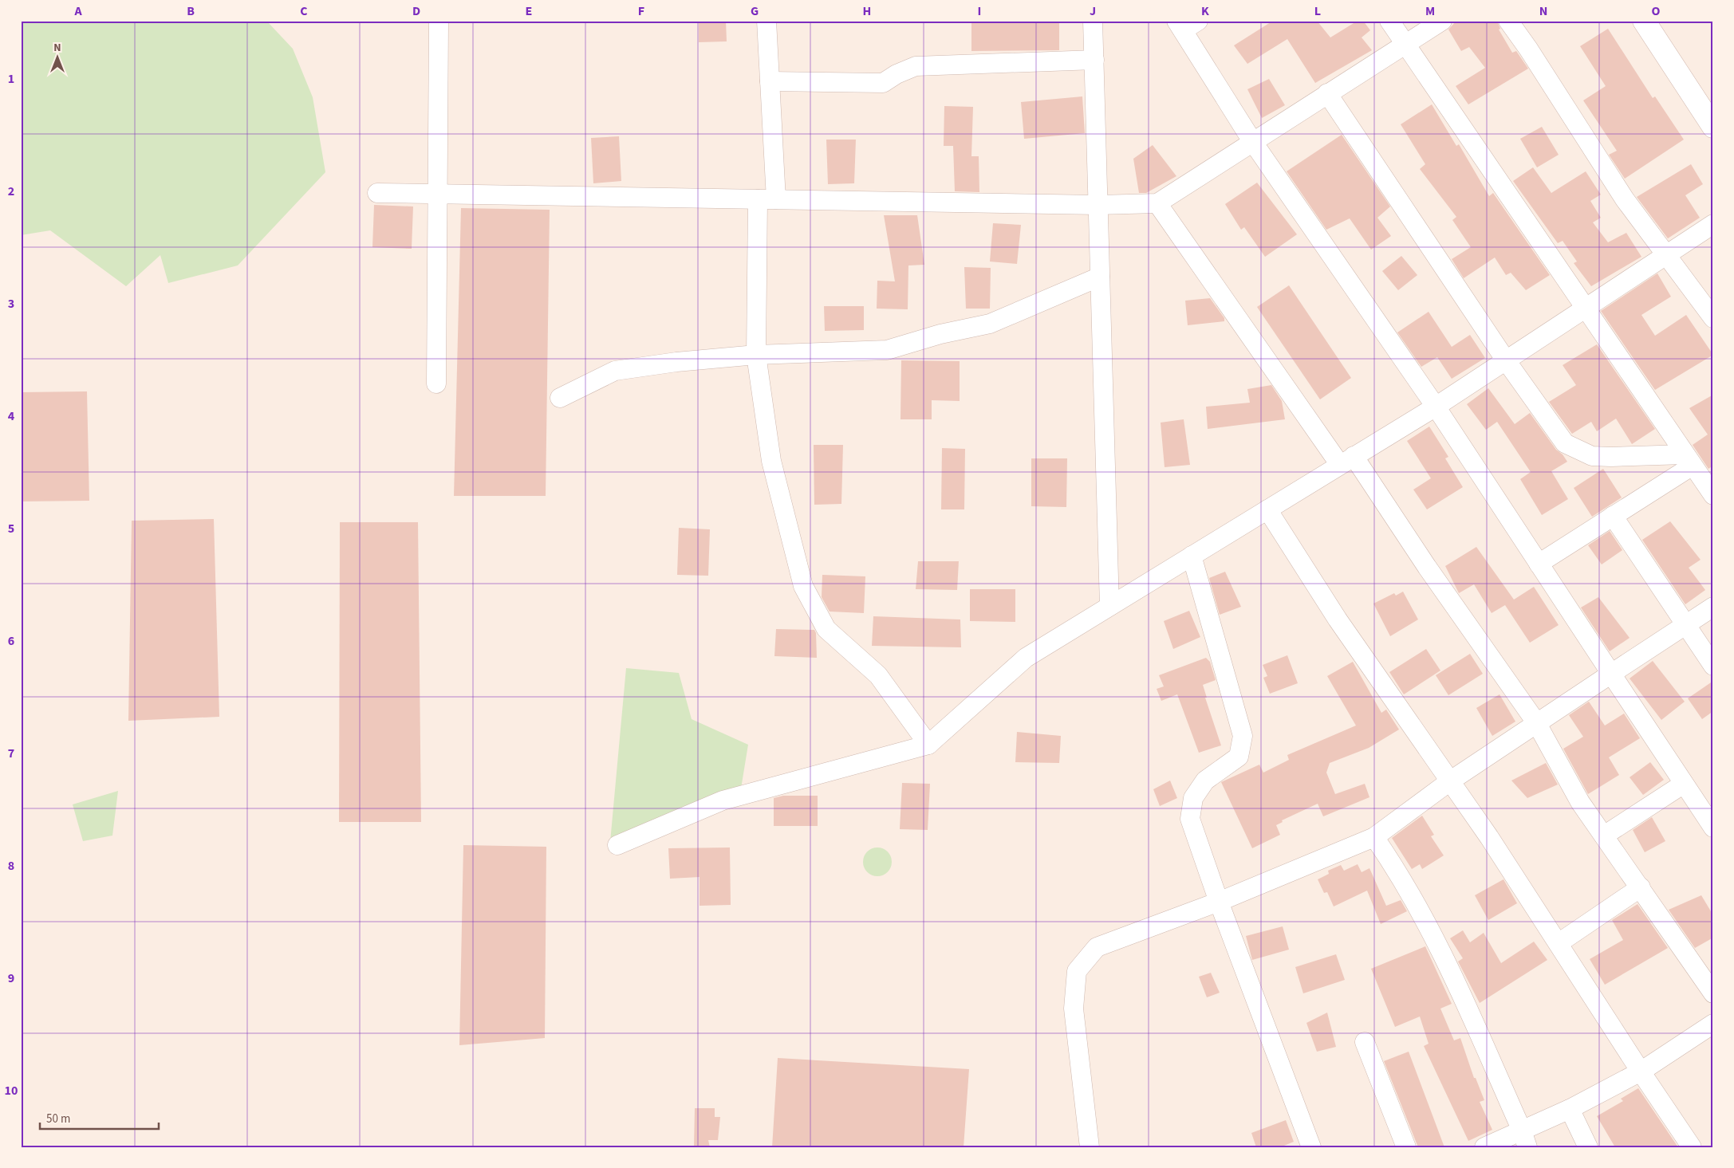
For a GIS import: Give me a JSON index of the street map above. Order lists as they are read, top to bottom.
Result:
{
  "scale_bar": "50 m",
  "north": "top",
  "grid": {
    "columns": [
      "A",
      "B",
      "C",
      "D",
      "E",
      "F",
      "G",
      "H",
      "I",
      "J",
      "K",
      "L",
      "M",
      "N",
      "O"
    ],
    "rows": [
      "1",
      "2",
      "3",
      "4",
      "5",
      "6",
      "7",
      "8",
      "9",
      "10"
    ]
  }
}
